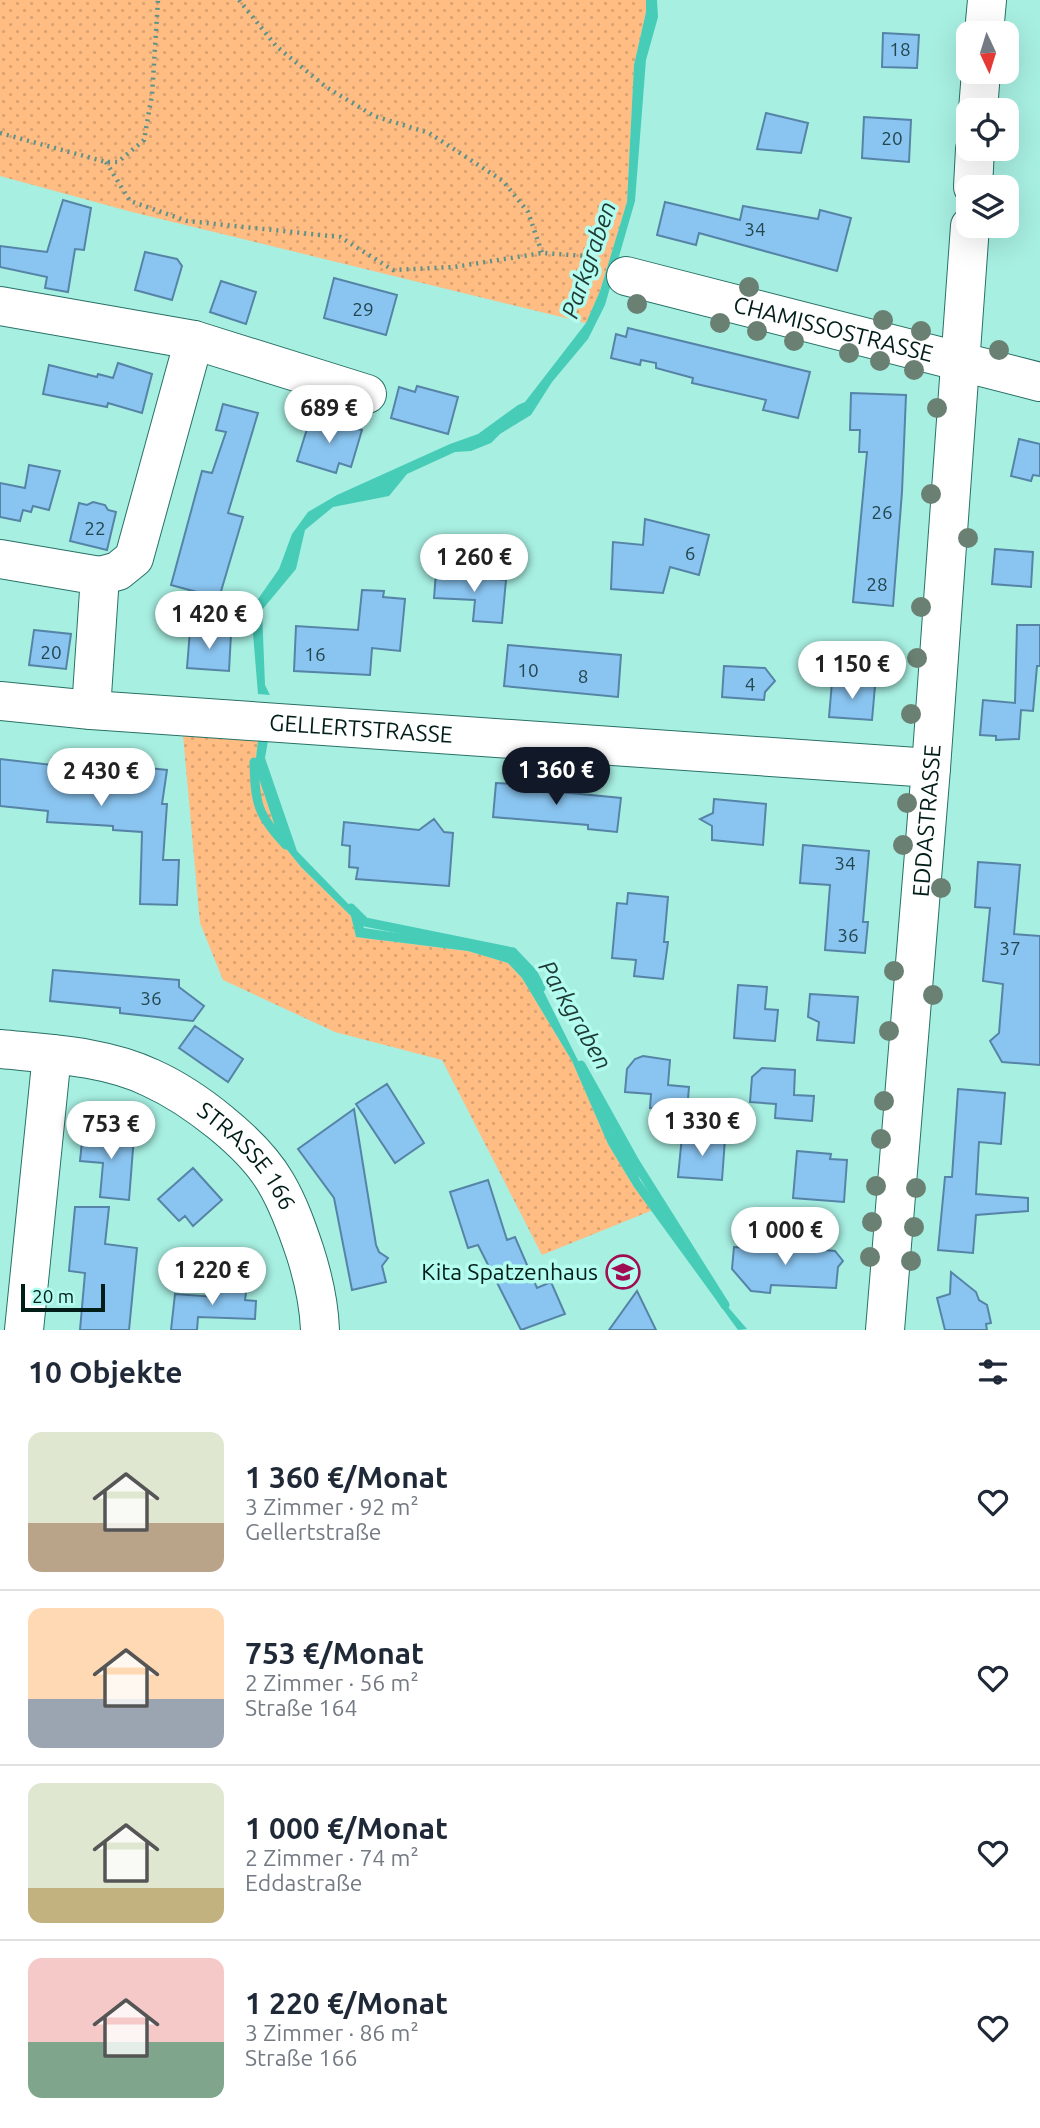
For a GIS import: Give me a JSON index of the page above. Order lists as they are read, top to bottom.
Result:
{
  "streets": {
    "street": [
      "CHAMISSOSTRASSE",
      "GELLERTSTRASSE",
      "EDDASTRASSE",
      "STRASSE 166"
    ]
  },
  "crossings": [
    ["CHAMISSOSTRASSE", "EDDASTRASSE"],
    ["GELLERTSTRASSE", "EDDASTRASSE"]
  ],
  "water": ["Parkgraben"],
  "places": {
    "school or university": ["Kita Spatzenhaus"]
  },
  "house_numbers": [
    "18",
    "20",
    "34",
    "29",
    "26",
    "22",
    "6",
    "28",
    "20",
    "16",
    "10",
    "8",
    "4",
    "34",
    "36",
    "37",
    "36"
  ],
  "scale_bar": "20 m",
  "north": "bottom",
  "page": {
    "price": [
      "689 €",
      "1 260 €",
      "1 420 €",
      "1 150 €",
      "1 360 €",
      "2 430 €",
      "1 330 €",
      "753 €",
      "1 000 €",
      "1 220 €"
    ],
    "scale": "20 m",
    "heading": "10 Objekte",
    "list": [
      {
        "name": "1 360 €/Monat",
        "note": "3 Zimmer · 92 m² · Gellertstraße"
      },
      {
        "name": "753 €/Monat",
        "note": "2 Zimmer · 56 m² · Straße 164"
      },
      {
        "name": "1 000 €/Monat",
        "note": "2 Zimmer · 74 m² · Eddastraße"
      },
      {
        "name": "1 220 €/Monat",
        "note": "3 Zimmer · 86 m² · Straße 166"
      }
    ]
  }
}
